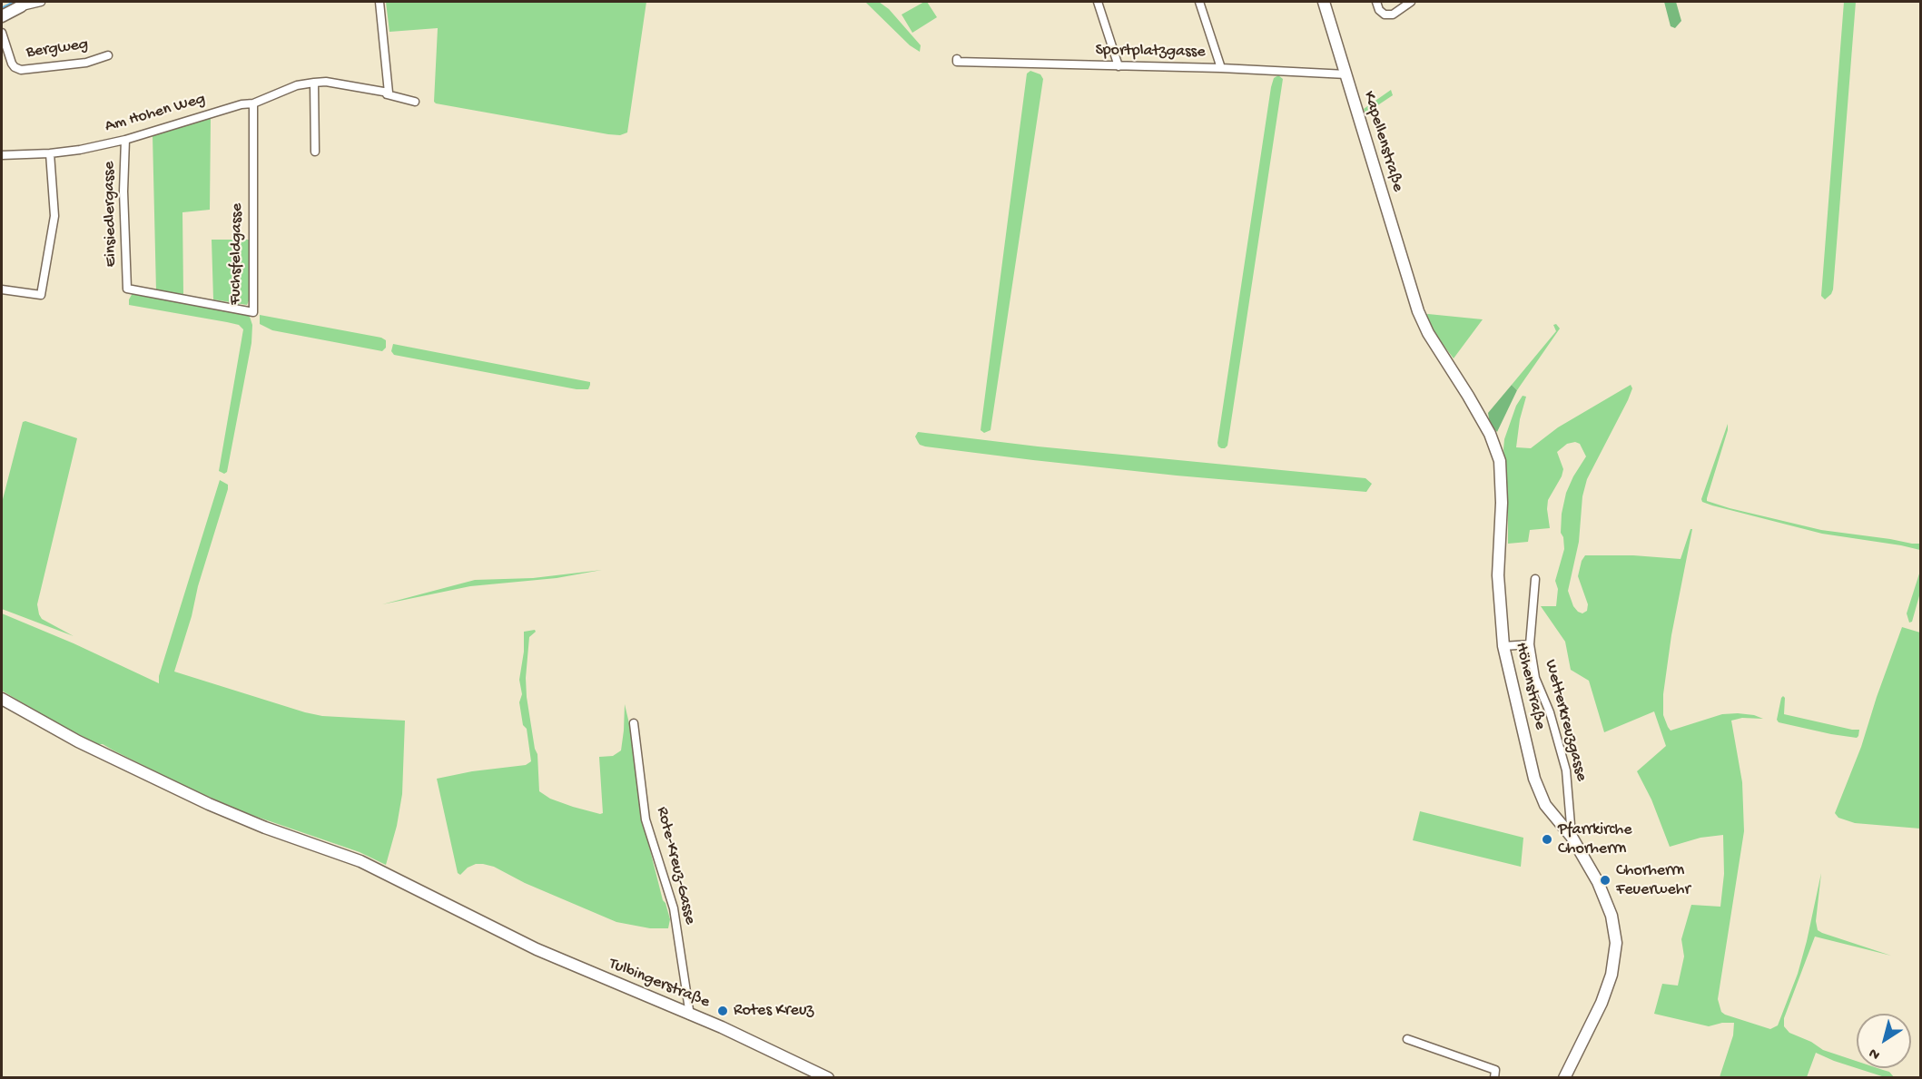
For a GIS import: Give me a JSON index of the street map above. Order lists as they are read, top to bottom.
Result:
{
  "streets": {
    "street": [
      "Bergweg",
      "Sportplatzgasse",
      "Am Hohen Weg",
      "Kapellenstraße",
      "Einsiedlergasse",
      "Fuchsfeldgasse",
      "Höhenstraße",
      "Wetterkreuzgasse",
      "Rote-Kreuz-Gasse",
      "Tulbingerstraße"
    ]
  },
  "crossings": [
    ["Sportplatzgasse", "Kapellenstraße"],
    ["Am Hohen Weg", "Einsiedlergasse"],
    ["Am Hohen Weg", "Fuchsfeldgasse"],
    ["Kapellenstraße", "Höhenstraße"],
    ["Einsiedlergasse", "Fuchsfeldgasse"],
    ["Höhenstraße", "Wetterkreuzgasse"],
    ["Rote-Kreuz-Gasse", "Tulbingerstraße"]
  ],
  "places": ["Pfarrkirche Chorherrn", "Chorherrn Feuerwehr", "Rotes Kreuz"],
  "north": "bottom left"
}
